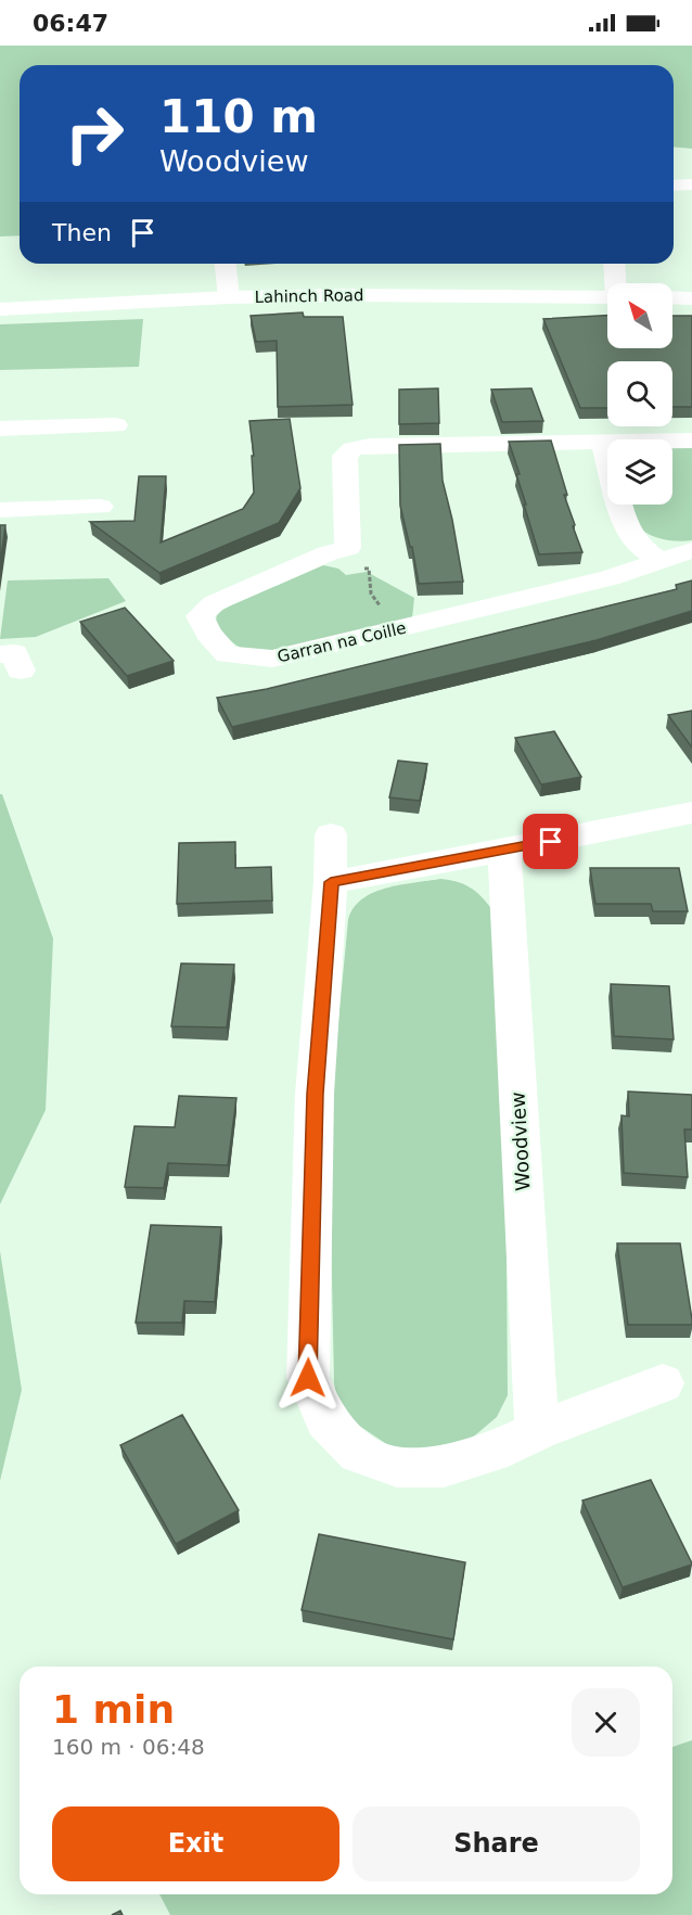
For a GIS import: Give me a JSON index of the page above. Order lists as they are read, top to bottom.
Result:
{
  "streets": {
    "street": ["Lahinch Road", "Garran na Coille", "Woodview"]
  },
  "north": "top left",
  "page": {
    "status": "06:47",
    "turn": ["110 m", "Woodview"],
    "then": "Then",
    "heading": ["1 min", "160 m · 06:48"],
    "buttons": ["Exit", "Share"]
  }
}
